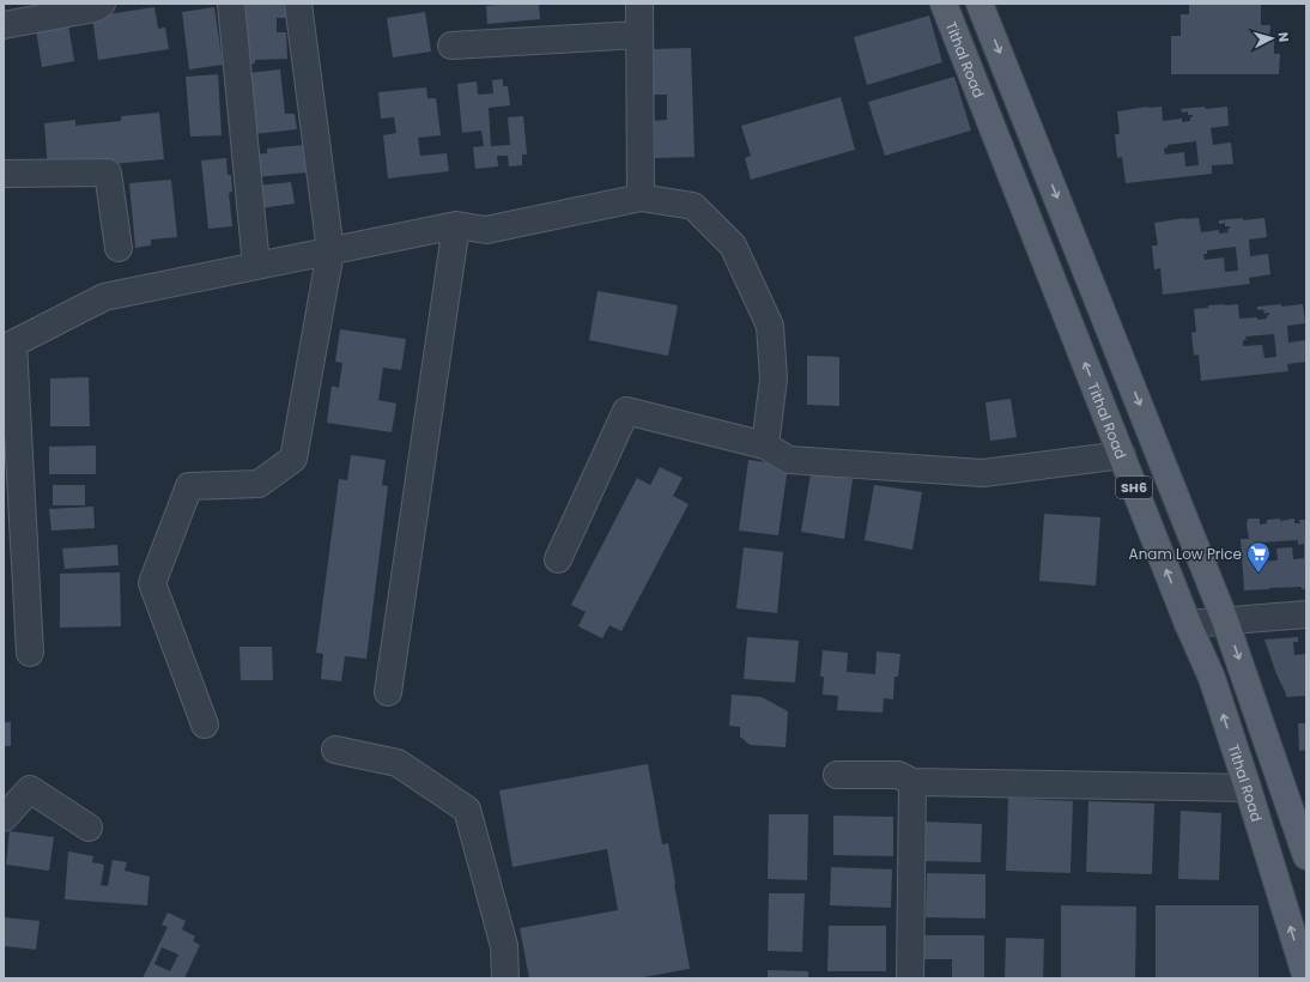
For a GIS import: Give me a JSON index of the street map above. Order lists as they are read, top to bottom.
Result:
{
  "streets": {
    "main road": ["Tithal Road", "SH6"]
  },
  "places": {
    "supermarket": ["Anam Low Price"]
  },
  "north": "right"
}
